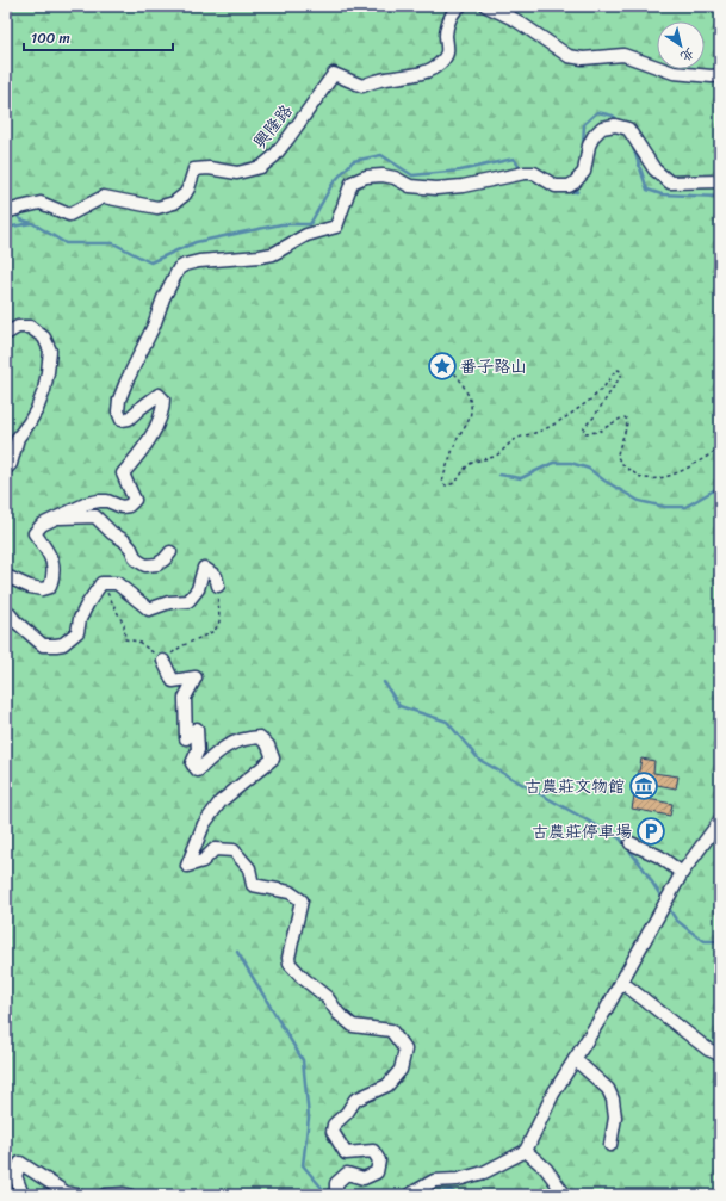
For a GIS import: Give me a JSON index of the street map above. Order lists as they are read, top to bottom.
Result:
{
  "streets": {
    "street": ["興隆路"]
  },
  "places": {
    "place": ["番子路山"],
    "museum": ["古農莊文物館"],
    "parking": ["古農莊停車場"]
  },
  "scale_bar": "100 m",
  "north": "bottom right"
}
